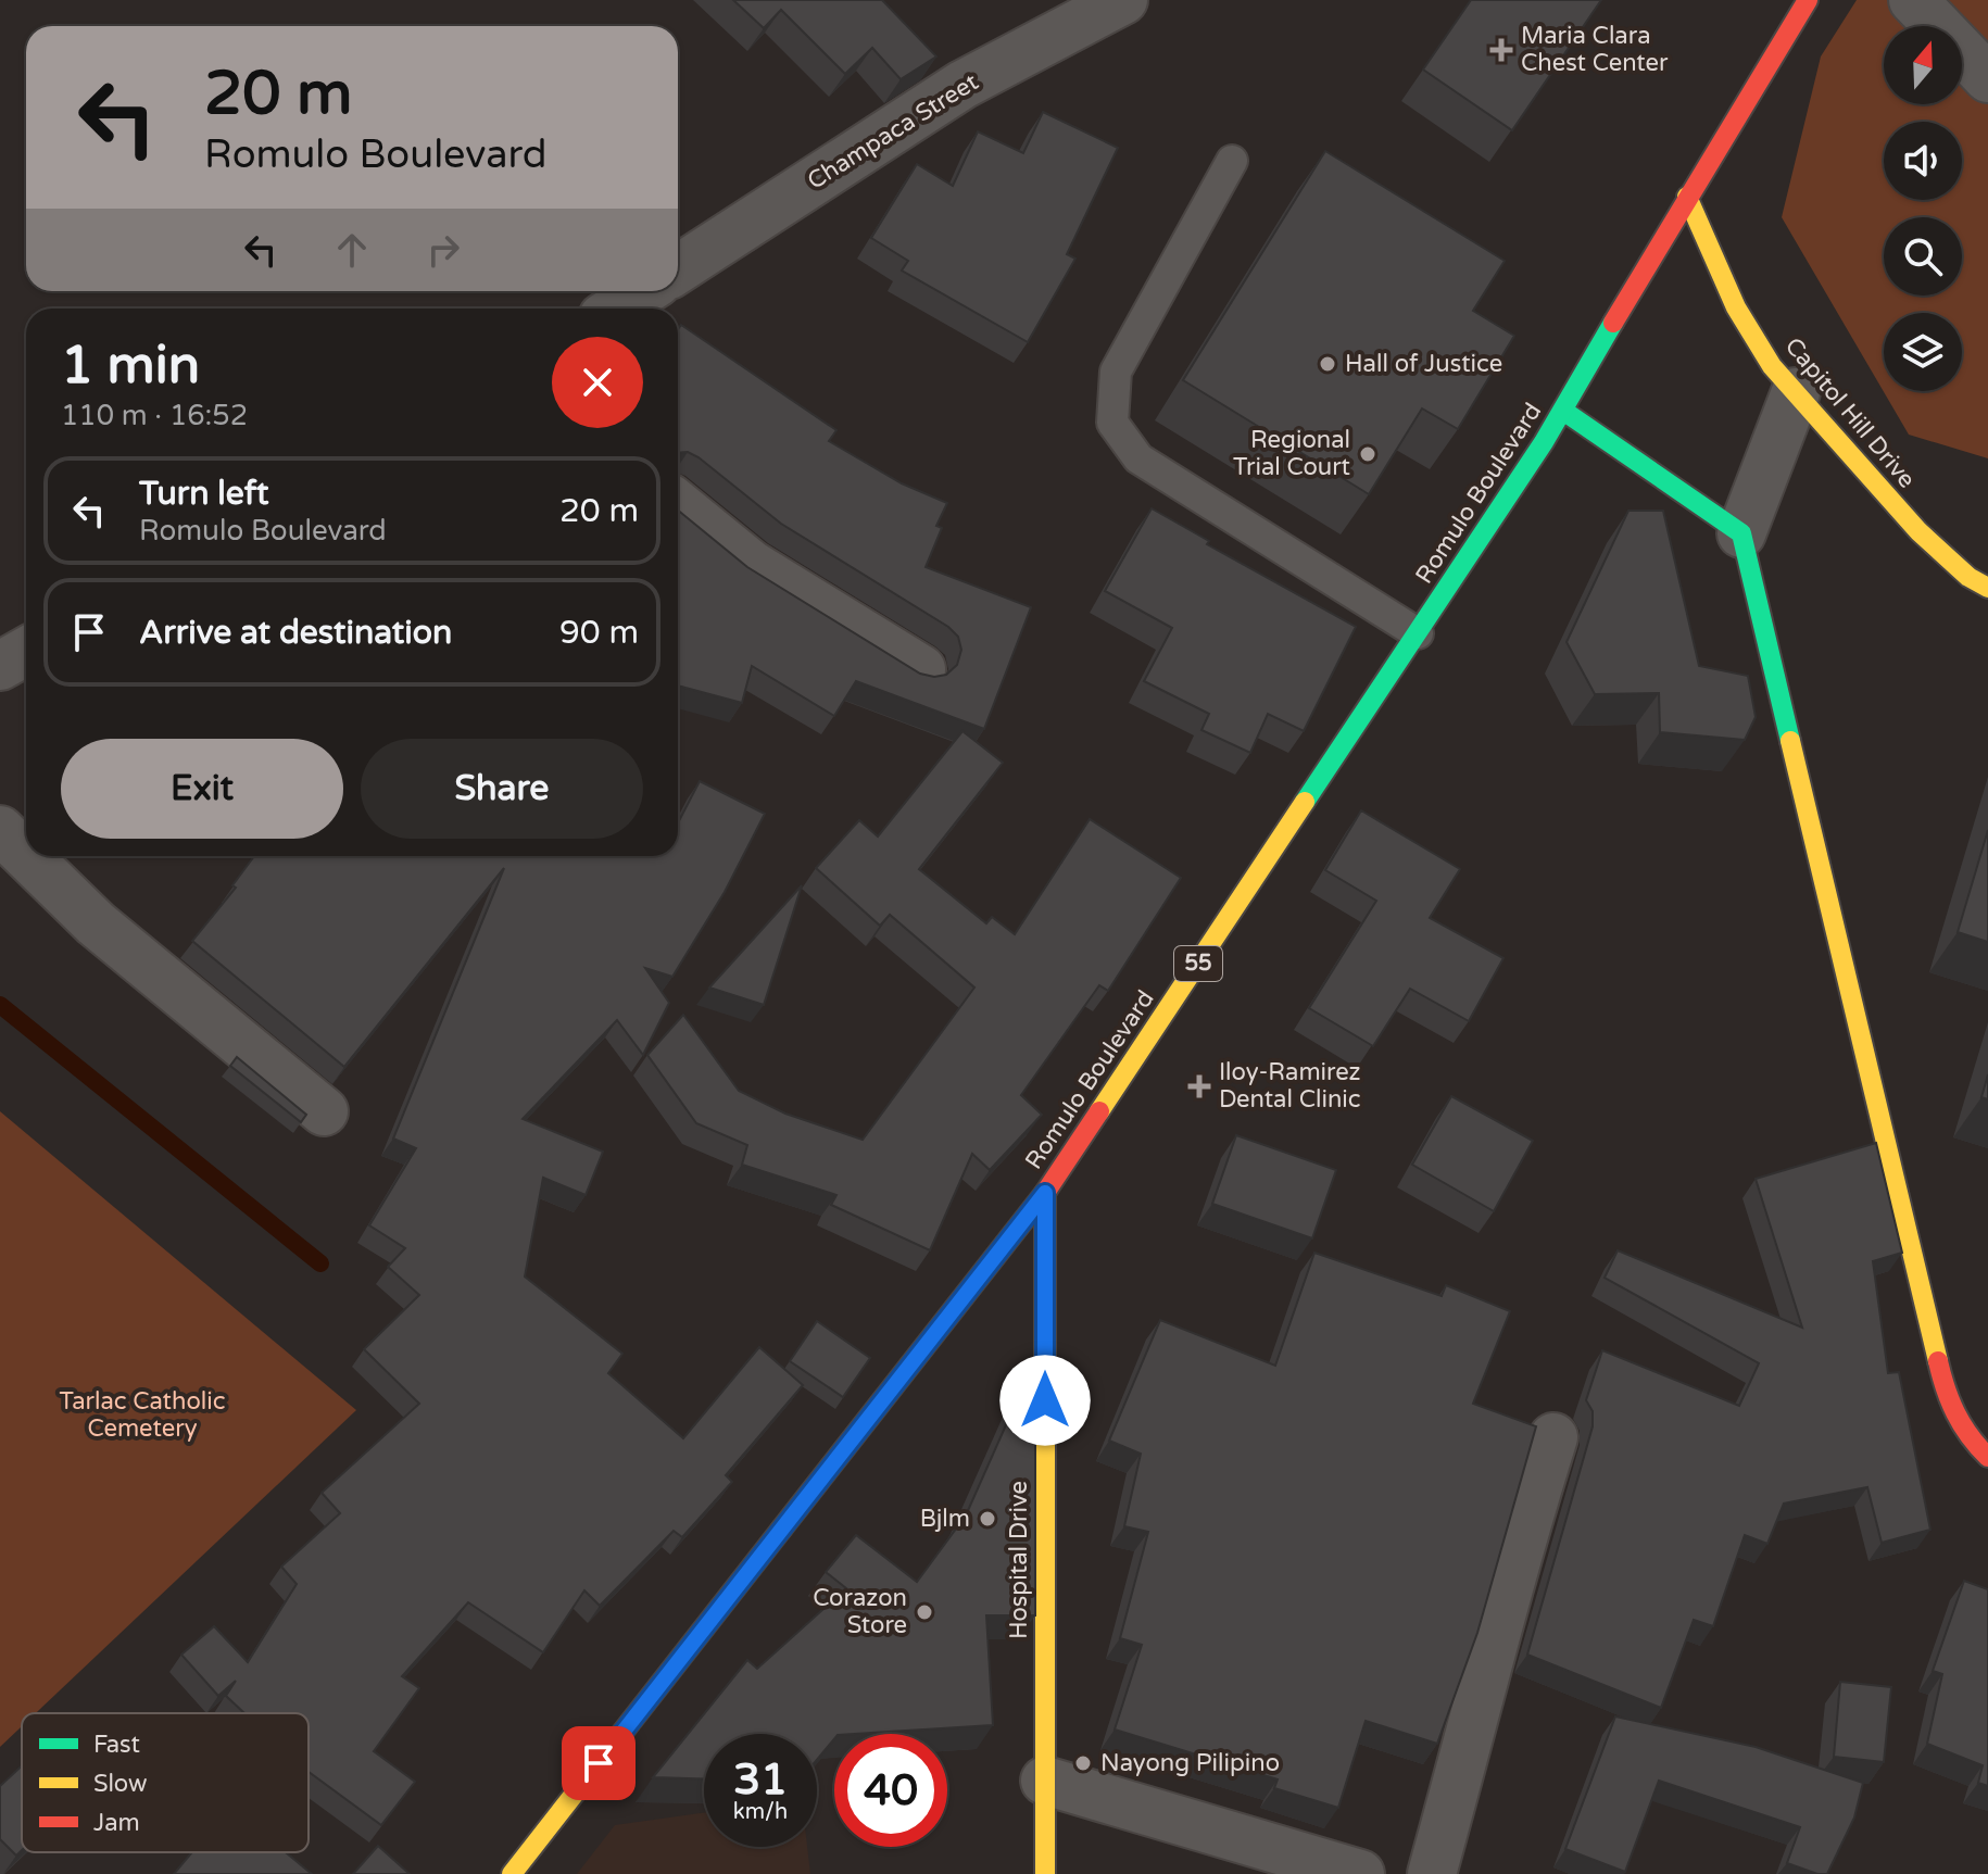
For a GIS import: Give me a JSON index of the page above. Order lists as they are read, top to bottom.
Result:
{
  "streets": {
    "main road": [
      "Capitol Hill Drive",
      "Romulo Boulevard",
      "55",
      "Hospital Drive"
    ],
    "street": ["Champaca Street"]
  },
  "crossings": [
    ["Capitol Hill Drive", "Romulo Boulevard"],
    ["Romulo Boulevard", "Hospital Drive"]
  ],
  "parks": ["Tarlac Catholic Cemetery"],
  "places": {
    "health": ["Maria Clara Chest Center", "Iloy-Ramirez Dental Clinic"],
    "other": [
      "Hall of Justice",
      "Regional Trial Court",
      "Bjlm",
      "Corazon Store",
      "Nayong Pilipino"
    ]
  },
  "legend": ["Fast", "Slow", "Jam"],
  "north": "top",
  "page": {
    "turn": ["20 m", "Romulo Boulevard"],
    "heading": ["1 min", "110 m · 16:52"],
    "list": [
      {
        "name": "Turn left",
        "note": "Romulo Boulevard",
        "value": "20 m"
      },
      {
        "name": "Arrive at destination",
        "value": "90 m"
      }
    ],
    "buttons": ["Exit", "Share"],
    "speed": "31 km/h",
    "limit": "40"
  }
}
